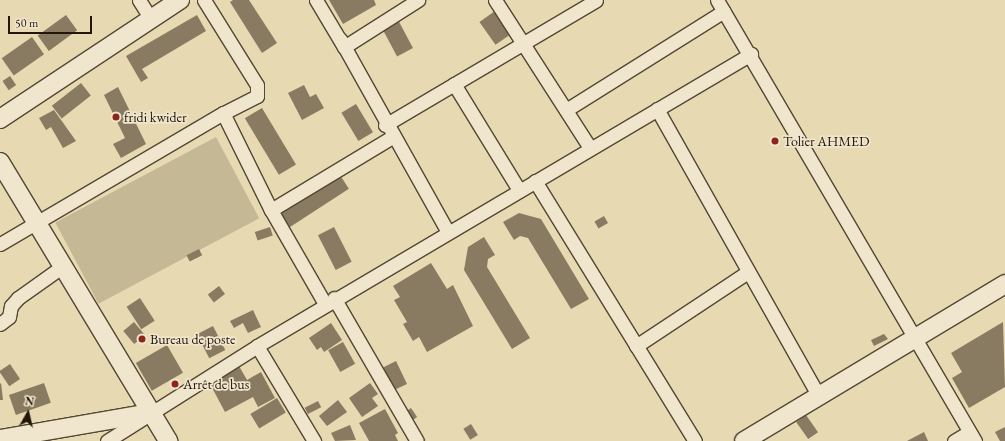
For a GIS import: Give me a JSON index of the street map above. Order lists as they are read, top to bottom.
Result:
{
  "places": [
    "fridi kwider",
    "Tolier AHMED",
    "Bureau de poste",
    "Arrêt de bus"
  ],
  "scale_bar": "50 m",
  "north": "top"
}
